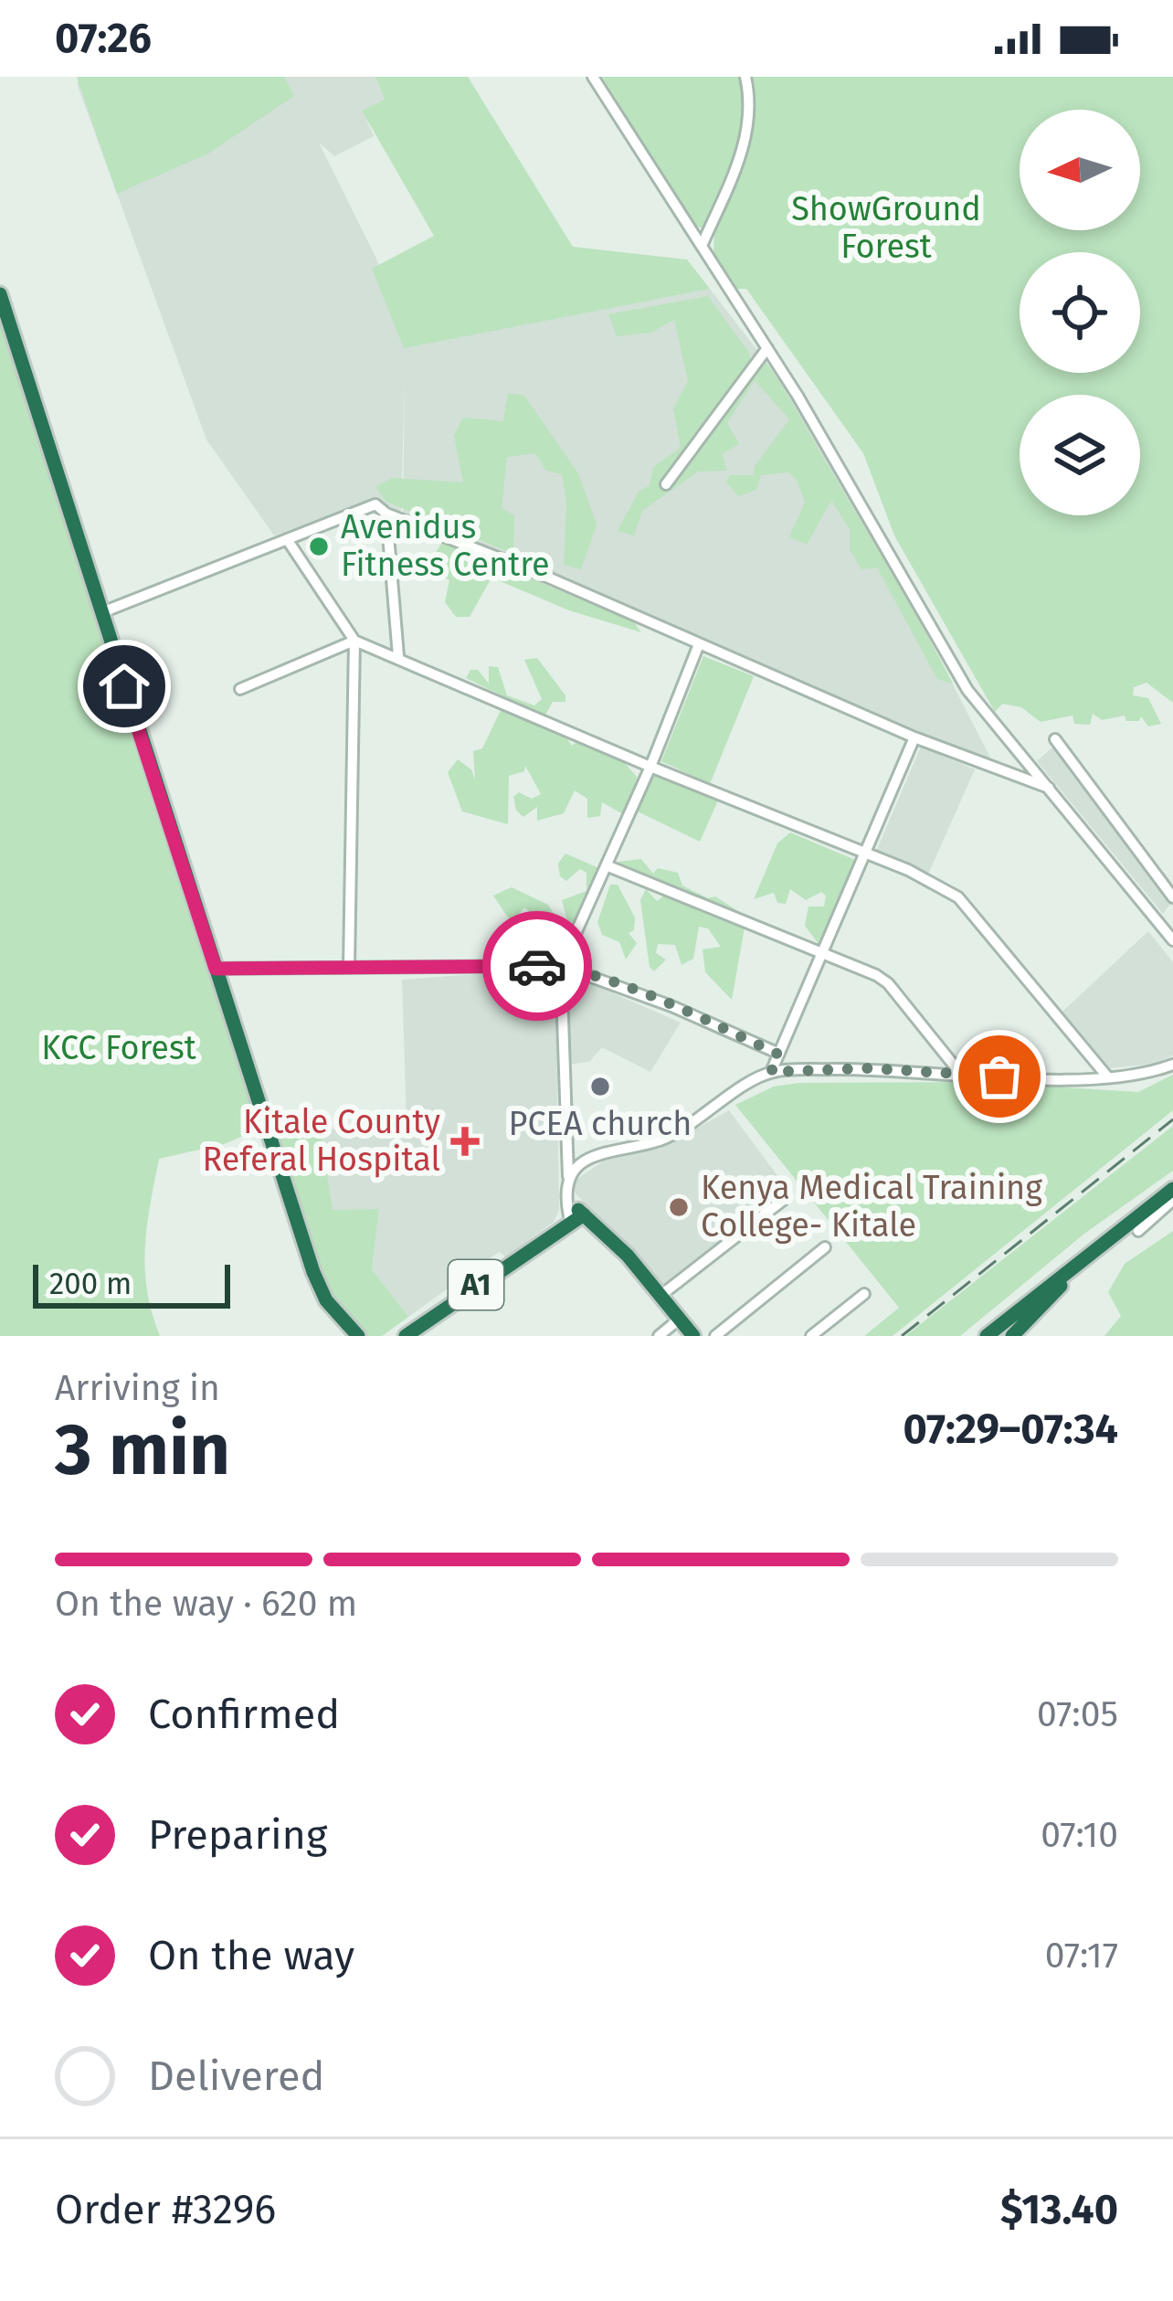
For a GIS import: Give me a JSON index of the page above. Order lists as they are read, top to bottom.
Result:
{
  "streets": {
    "highway": ["A1"]
  },
  "parks": ["ShowGround Forest", "KCC Forest"],
  "places": {
    "other": ["Avenidus Fitness Centre", "PCEA church", "Kenya Medical Training College- Kitale"],
    "health": ["Kitale County Referal Hospital"]
  },
  "scale_bar": "200 m",
  "north": "left",
  "page": {
    "status": "07:26",
    "scale": "200 m",
    "heading": ["3 min", "Arriving in", "07:29–07:34"],
    "panel": ["Order #3296", "$13.40"],
    "bar": "On the way · 620 m",
    "list": [
      ["Confirmed", "07:05"],
      ["Preparing", "07:10"],
      ["On the way", "07:17"],
      "Delivered"
    ]
  }
}
